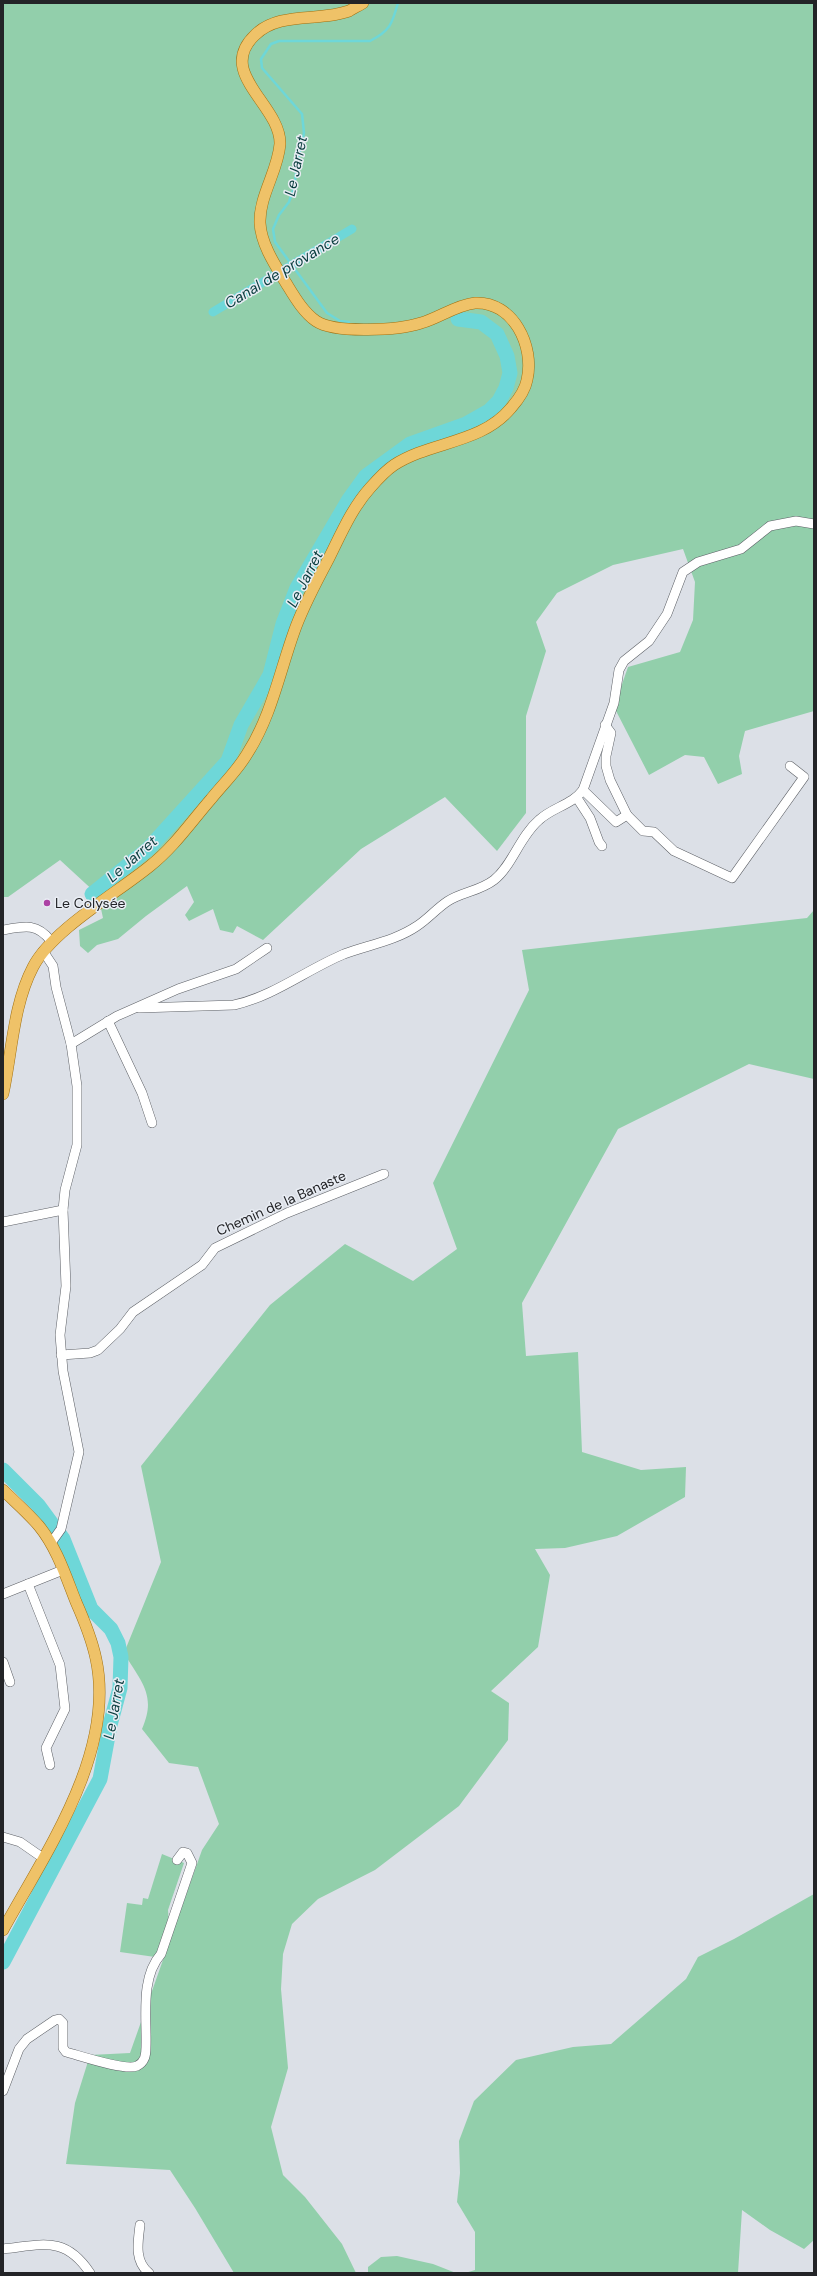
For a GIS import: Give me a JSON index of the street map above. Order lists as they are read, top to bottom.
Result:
{
  "streets": {
    "street": ["Chemin de la Banaste"]
  },
  "water": ["Le Jarret", "Canal de provance"],
  "places": ["Le Colysée"]
}
